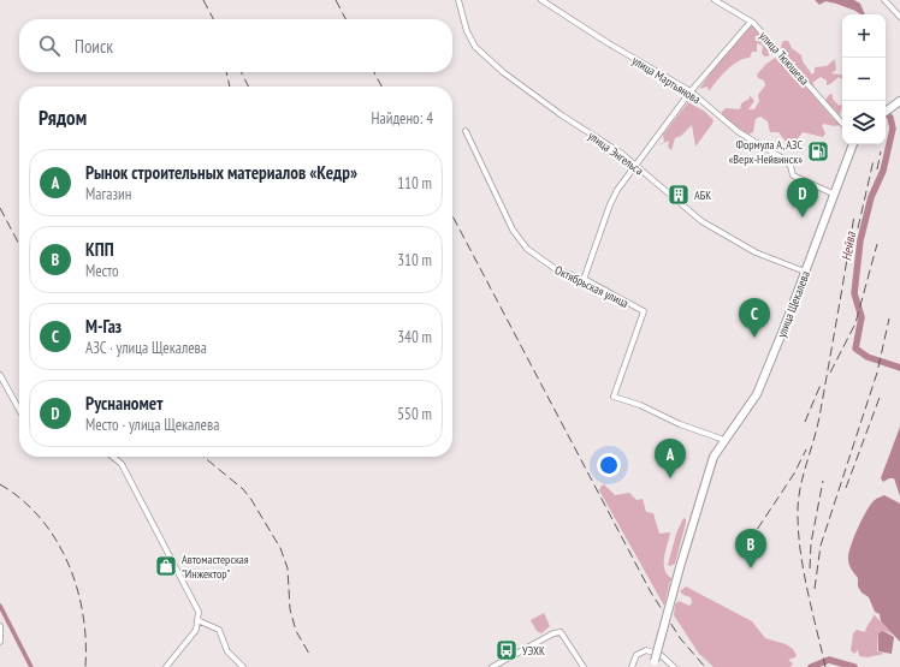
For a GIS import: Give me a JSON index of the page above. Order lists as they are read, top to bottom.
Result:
{
  "streets": {
    "main road": ["улица Щекалева"],
    "street": [
      "улица Тююшева",
      "улица Мартьянова",
      "улица Энгельса",
      "Октябрьская улица"
    ]
  },
  "crossings": [
    ["улица Мартьянова", "улица Щекалева"],
    ["улица Энгельса", "улица Щекалева"],
    ["Октябрьская улица", "улица Щекалева"]
  ],
  "water": ["Нейва"],
  "places": {
    "fuel station": ["Формула А, АЗС «Верх-Нейвинск»"],
    "building": ["АБК"],
    "shop": ["Автомастерская \"Инжектор\""],
    "bus stop": ["УЭХК"]
  },
  "page": {
    "map_buttons": ["+", "−"],
    "search": "Поиск",
    "heading": ["Рядом", "Найдено: 4"],
    "list": [
      {
        "mark": "A",
        "name": "Рынок строительных материалов «Кедр»",
        "note": "Магазин",
        "value": "110 m"
      },
      {
        "mark": "B",
        "name": "КПП",
        "note": "Место",
        "value": "310 m"
      },
      {
        "mark": "C",
        "name": "М-Газ",
        "note": "АЗС · улица Щекалева",
        "value": "340 m"
      },
      {
        "mark": "D",
        "name": "Руснаномет",
        "note": "Место · улица Щекалева",
        "value": "550 m"
      }
    ],
    "pins": [
      "D",
      "C",
      "A",
      "B"
    ]
  }
}
